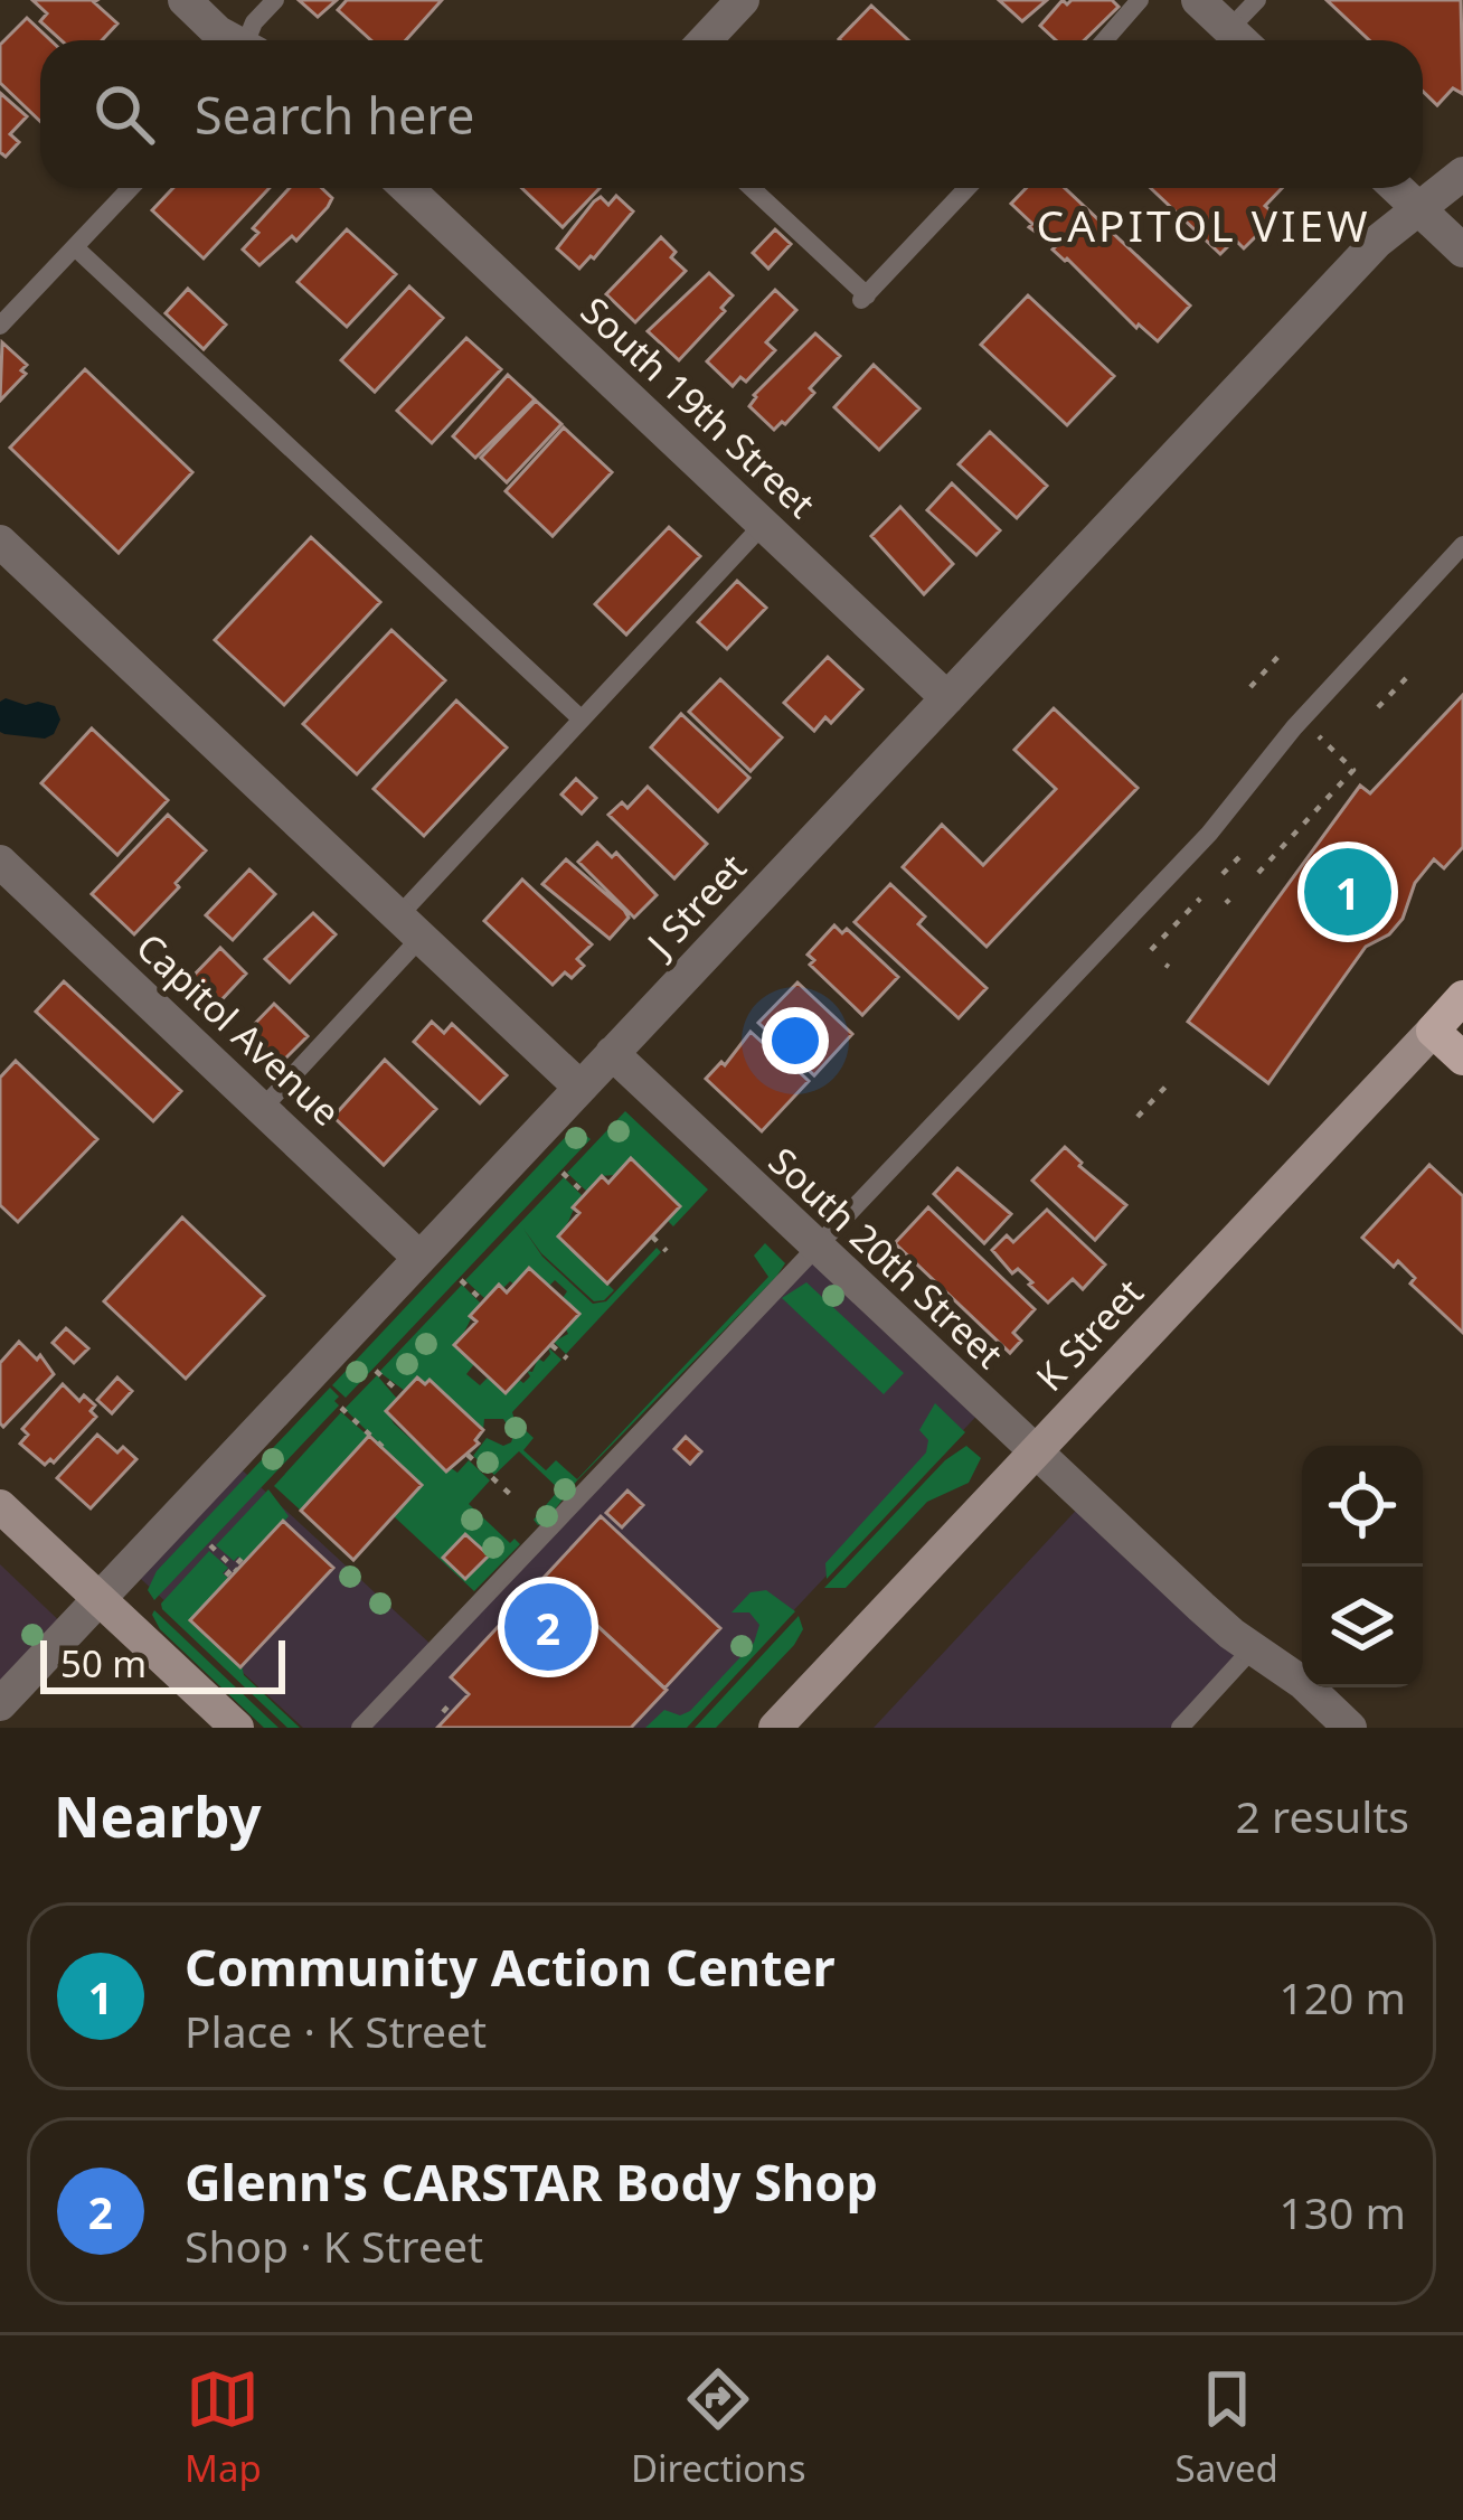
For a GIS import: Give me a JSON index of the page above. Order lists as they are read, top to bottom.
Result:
{
  "streets": {
    "main road": ["K Street"],
    "street": [
      "South 19th Street",
      "J Street",
      "Capitol Avenue",
      "South 20th Street"
    ]
  },
  "crossings": [
    ["South 19th Street", "J Street"],
    ["J Street", "Capitol Avenue"],
    ["J Street", "South 20th Street"],
    ["South 20th Street", "K Street"]
  ],
  "districts": ["CAPITOL VIEW"],
  "scale_bar": "50 m",
  "page": {
    "search": "Search here",
    "pins": ["1", "2"],
    "scale": "50 m",
    "heading": ["Nearby", "2 results"],
    "list": [
      {
        "mark": "1",
        "name": "Community Action Center",
        "note": "Place · K Street",
        "value": "120 m"
      },
      {
        "mark": "2",
        "name": "Glenn's CARSTAR Body Shop",
        "note": "Shop · K Street",
        "value": "130 m"
      }
    ],
    "nav": ["Map", "Directions", "Saved"]
  }
}
